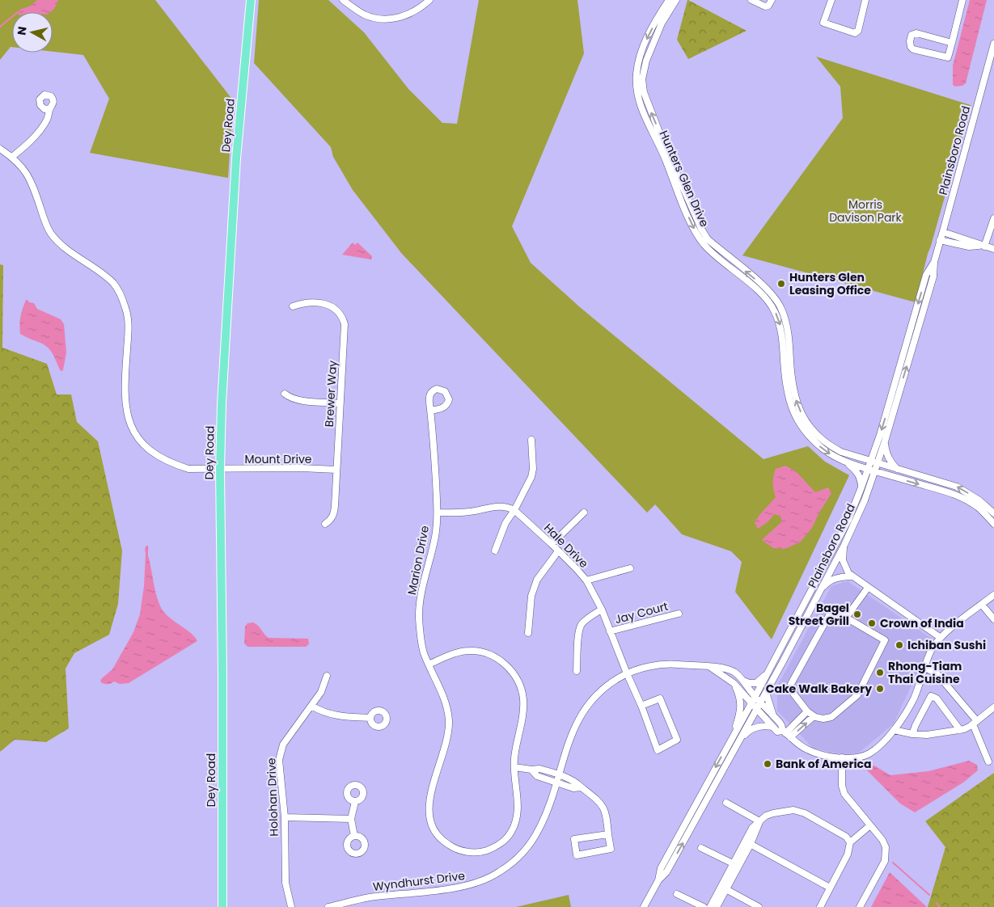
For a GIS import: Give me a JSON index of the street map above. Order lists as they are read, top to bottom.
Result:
{
  "streets": {
    "main road": ["Dey Road"],
    "street": [
      "Plainsboro Road",
      "Hunters Glen Drive",
      "Brewer Way",
      "Mount Drive",
      "Hale Drive",
      "Marion Drive",
      "Jay Court",
      "Holohan Drive",
      "Wyndhurst Drive"
    ]
  },
  "crossings": [
    ["Dey Road", "Mount Drive"],
    ["Plainsboro Road", "Hunters Glen Drive"],
    ["Plainsboro Road", "Wyndhurst Drive"],
    ["Brewer Way", "Mount Drive"],
    ["Hale Drive", "Jay Court"],
    ["Hale Drive", "Wyndhurst Drive"]
  ],
  "parks": ["Morris Davison Park"],
  "places": [
    "Hunters Glen Leasing Office",
    "Bagel Street Grill",
    "Crown of India",
    "Ichiban Sushi",
    "Rhong-Tiam Thai Cuisine",
    "Cake Walk Bakery",
    "Bank of America"
  ],
  "north": "left"
}
